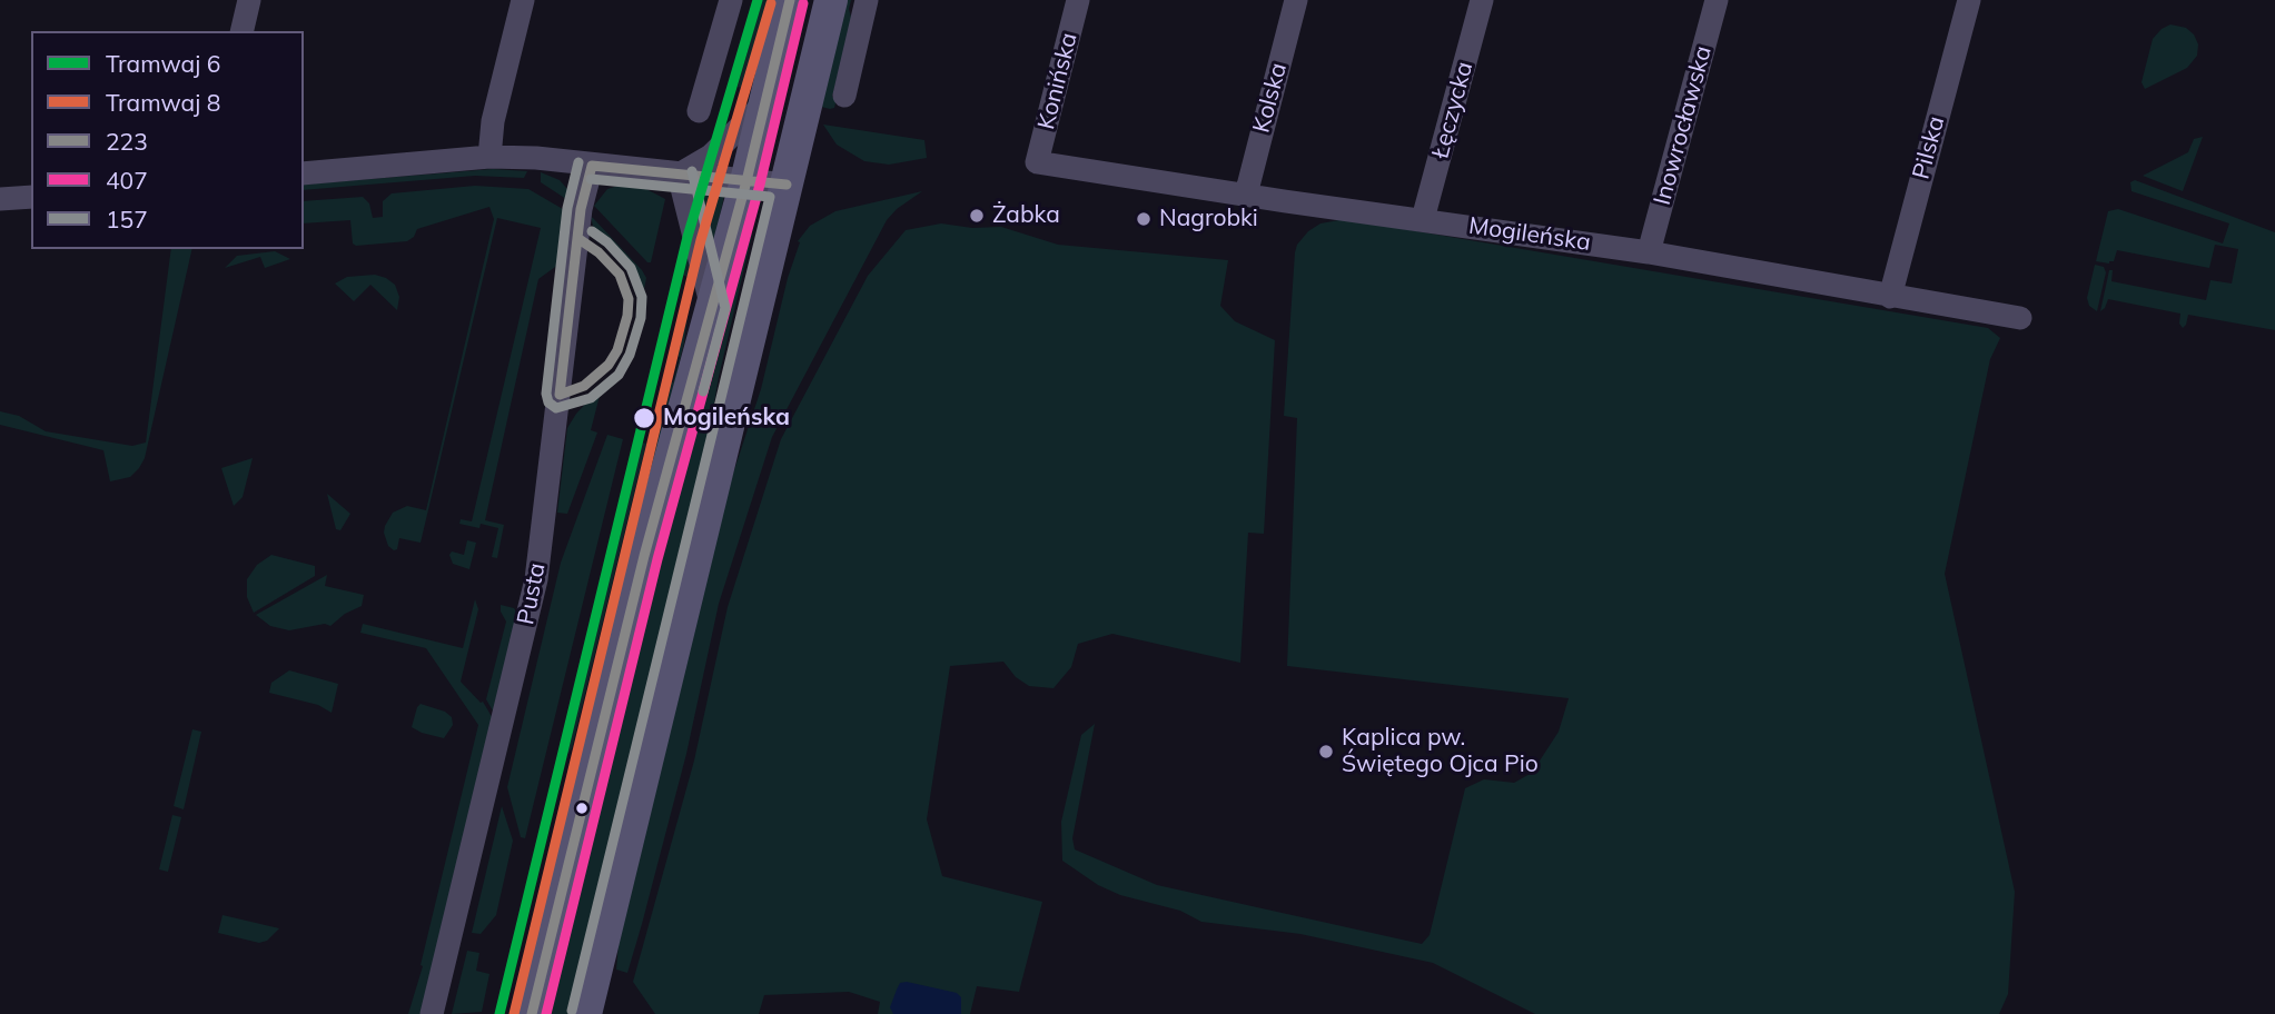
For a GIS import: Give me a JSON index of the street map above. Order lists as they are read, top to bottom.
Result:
{
  "streets": {
    "street": [
      "Konińska",
      "Kolska",
      "Łęczycka",
      "Inowrocławska",
      "Pilska",
      "Mogileńska",
      "Pusta"
    ]
  },
  "crossings": [
    ["Konińska", "Mogileńska"],
    ["Kolska", "Mogileńska"],
    ["Łęczycka", "Mogileńska"],
    ["Inowrocławska", "Mogileńska"],
    ["Pilska", "Mogileńska"]
  ],
  "places": [
    "Żabka",
    "Nagrobki",
    "Mogileńska",
    "Kaplica pw. Świętego Ojca Pio"
  ],
  "lines": [
    "tram line 6",
    "transit line 223",
    "tram line 8",
    "transit line 407",
    "transit line 157"
  ],
  "legend": [
    "Tramwaj 6",
    "Tramwaj 8",
    "223",
    "407",
    "157"
  ]
}
